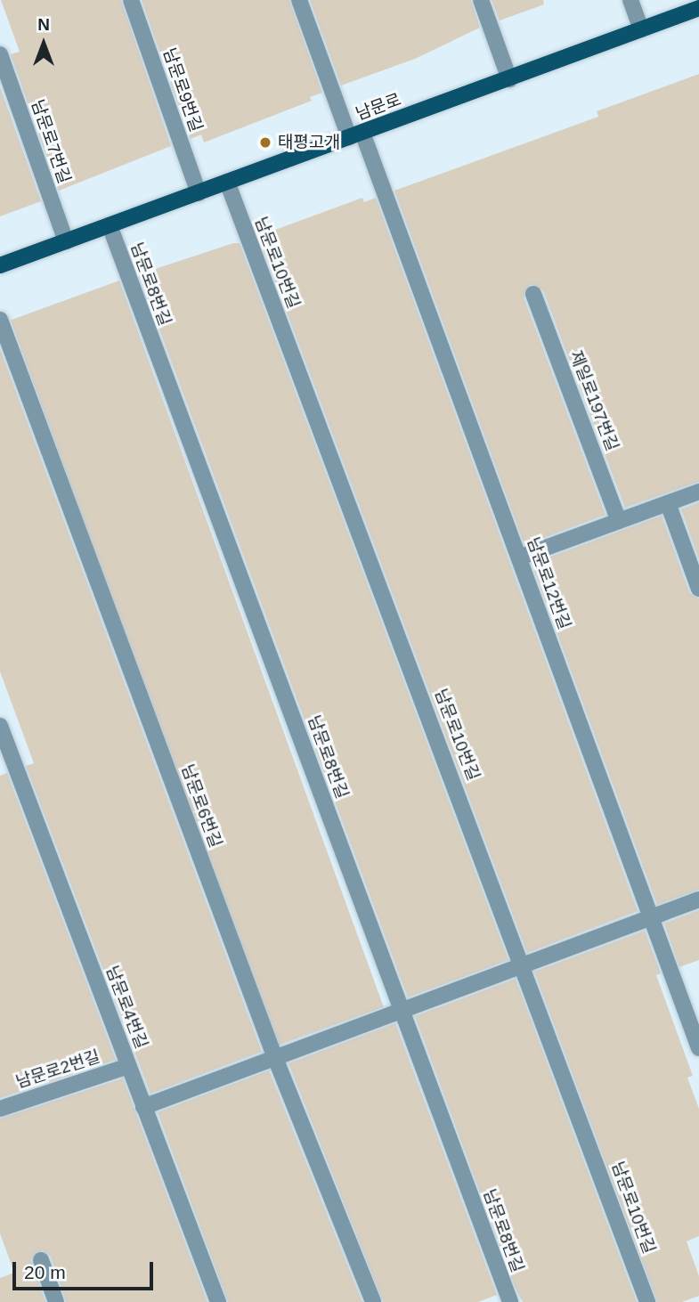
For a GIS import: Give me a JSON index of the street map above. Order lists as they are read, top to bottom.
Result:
{
  "streets": {
    "main road": ["남문로"],
    "street": [
      "남문로9번길",
      "남문로7번길",
      "남문로10번길",
      "남문로8번길",
      "제일로197번길",
      "남문로12번길",
      "남문로6번길",
      "남문로4번길",
      "남문로2번길"
    ]
  },
  "crossings": [
    ["남문로9번길", "남문로"],
    ["남문로", "남문로7번길"],
    ["남문로", "남문로10번길"],
    ["남문로", "남문로8번길"],
    ["남문로", "남문로12번길"],
    ["남문로4번길", "남문로2번길"]
  ],
  "places": ["태평고개"],
  "scale_bar": "20 m",
  "north": "top"
}
